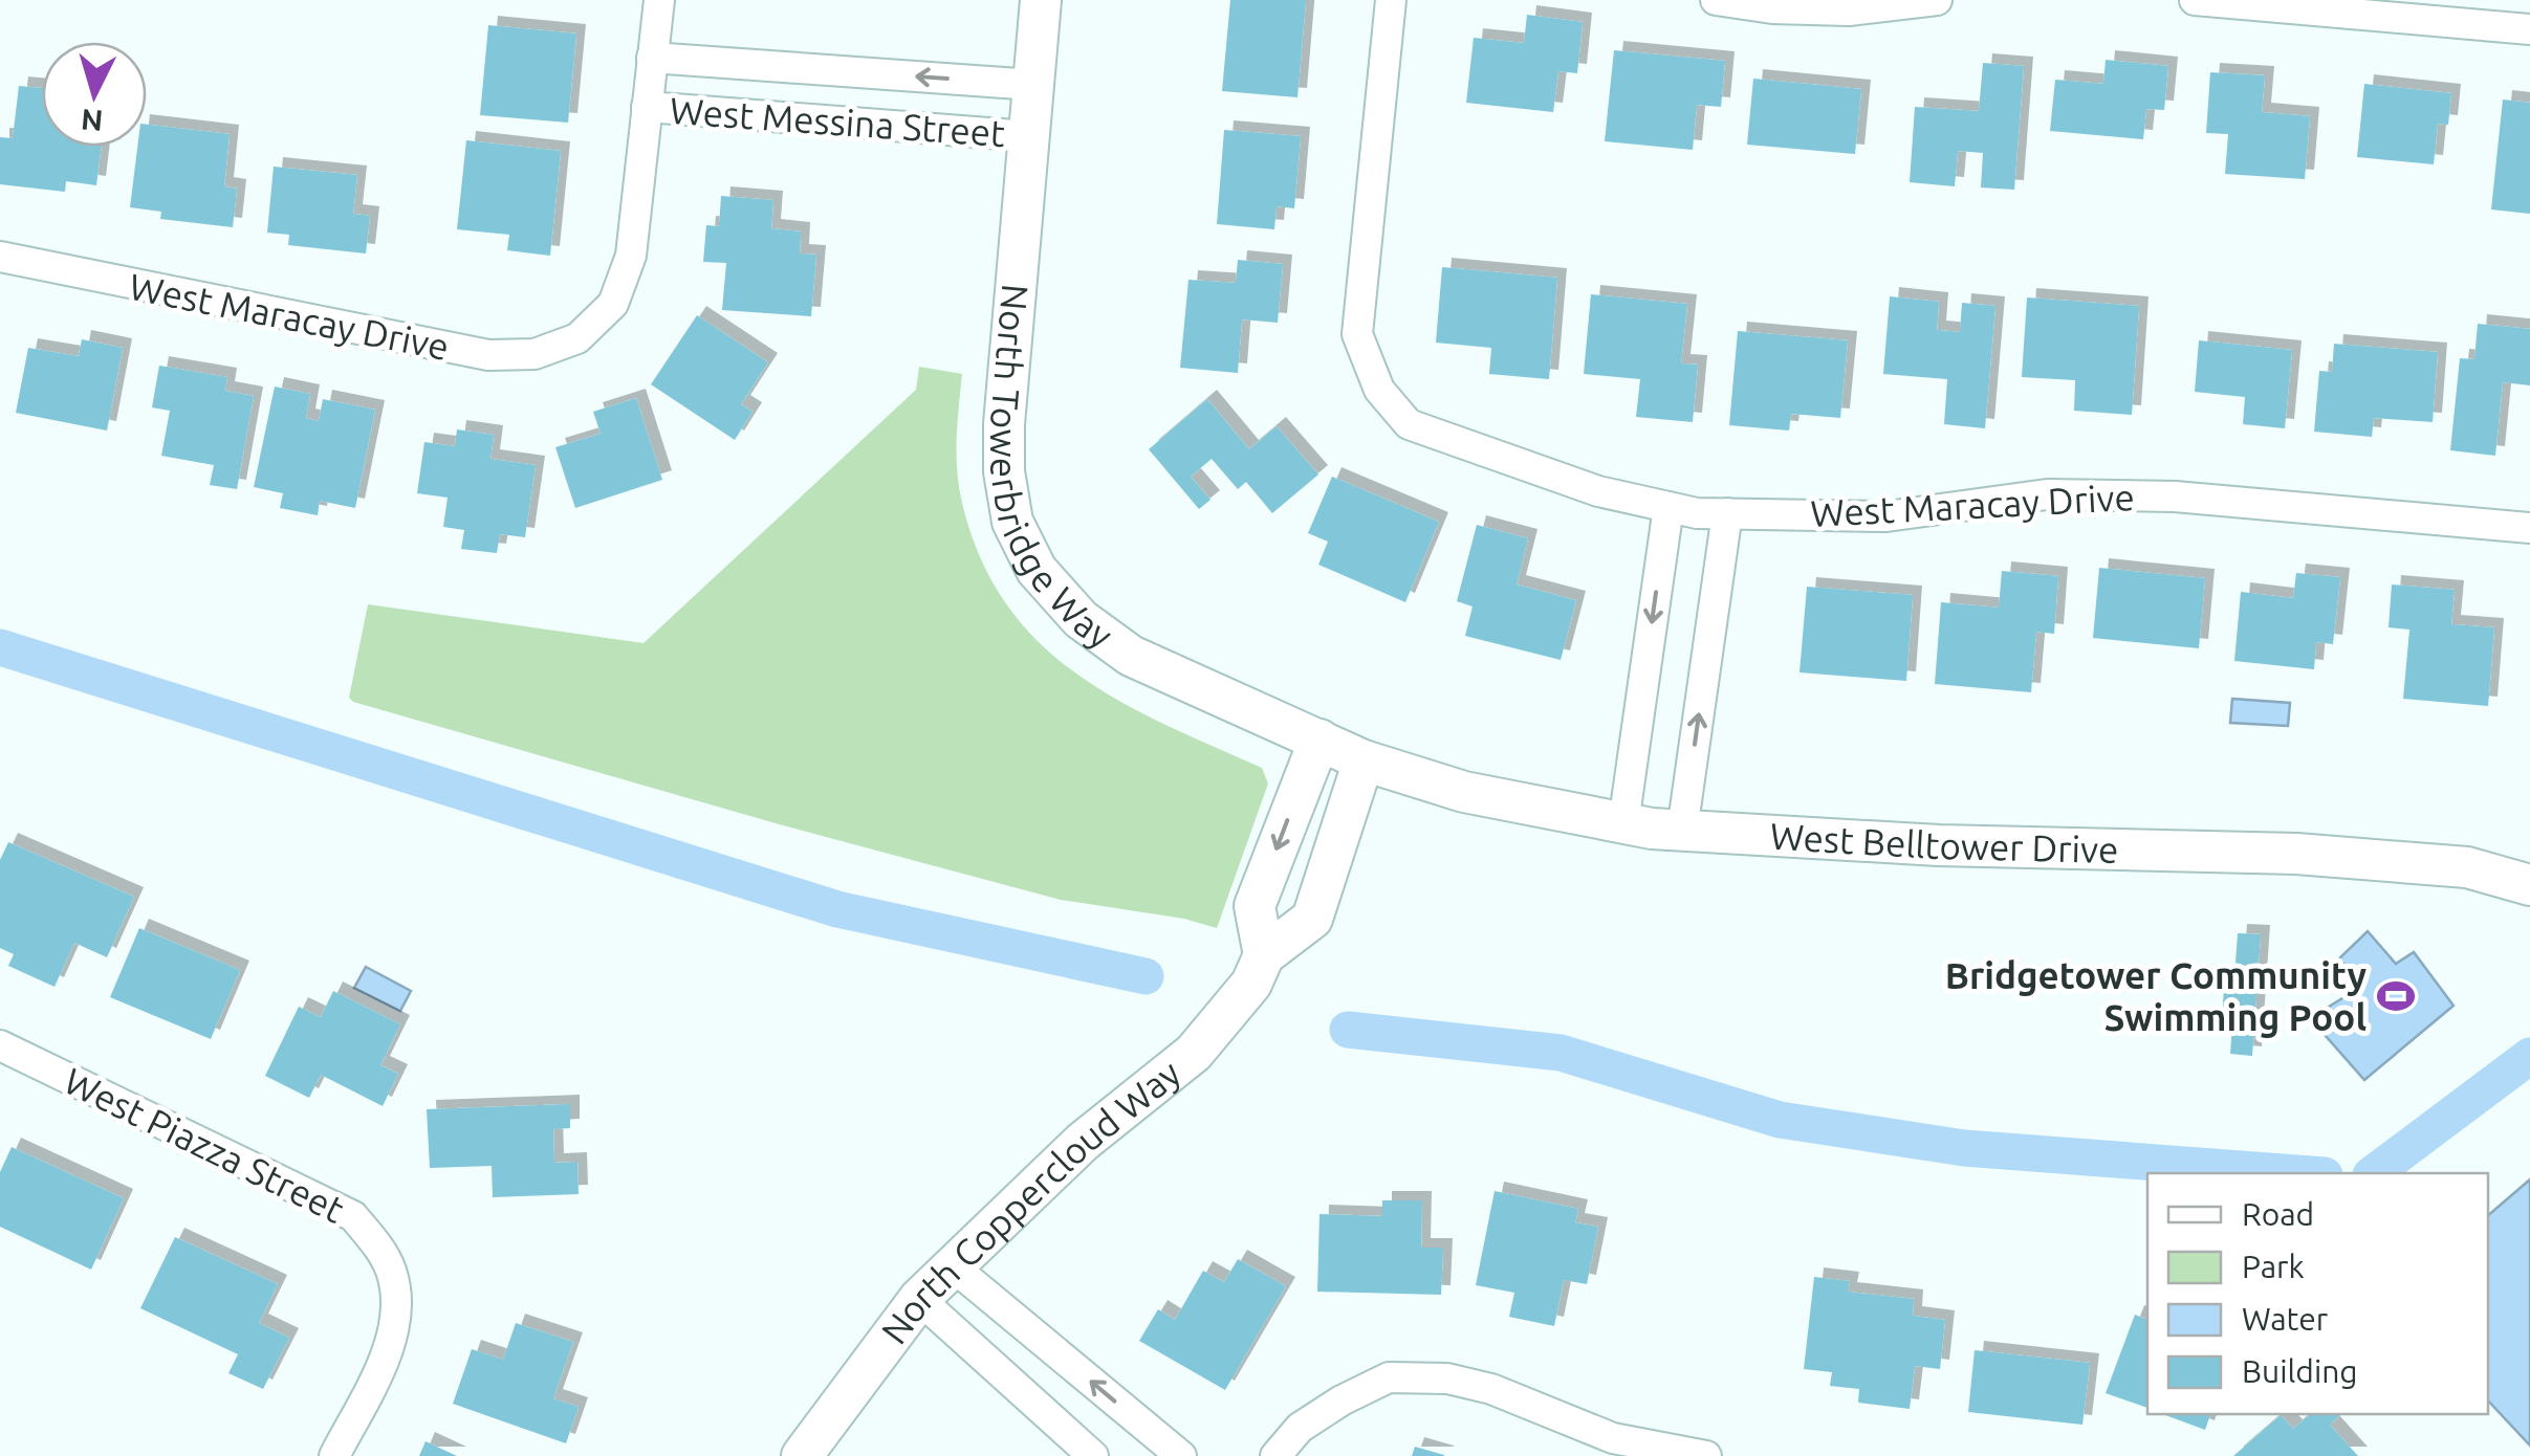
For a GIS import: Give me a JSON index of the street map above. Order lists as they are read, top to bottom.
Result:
{
  "streets": {
    "street": [
      "West Messina Street",
      "West Maracay Drive",
      "North Towerbridge Way",
      "West Belltower Drive",
      "West Piazza Street",
      "North Coppercloud Way"
    ]
  },
  "crossings": [
    ["West Messina Street", "West Maracay Drive"],
    ["West Messina Street", "North Towerbridge Way"],
    ["North Towerbridge Way", "West Belltower Drive"],
    ["North Towerbridge Way", "North Coppercloud Way"],
    ["West Belltower Drive", "North Coppercloud Way"]
  ],
  "places": {
    "sports": ["Bridgetower Community Swimming Pool"]
  },
  "legend": [
    "Road",
    "Park",
    "Water",
    "Building"
  ],
  "north": "bottom"
}
